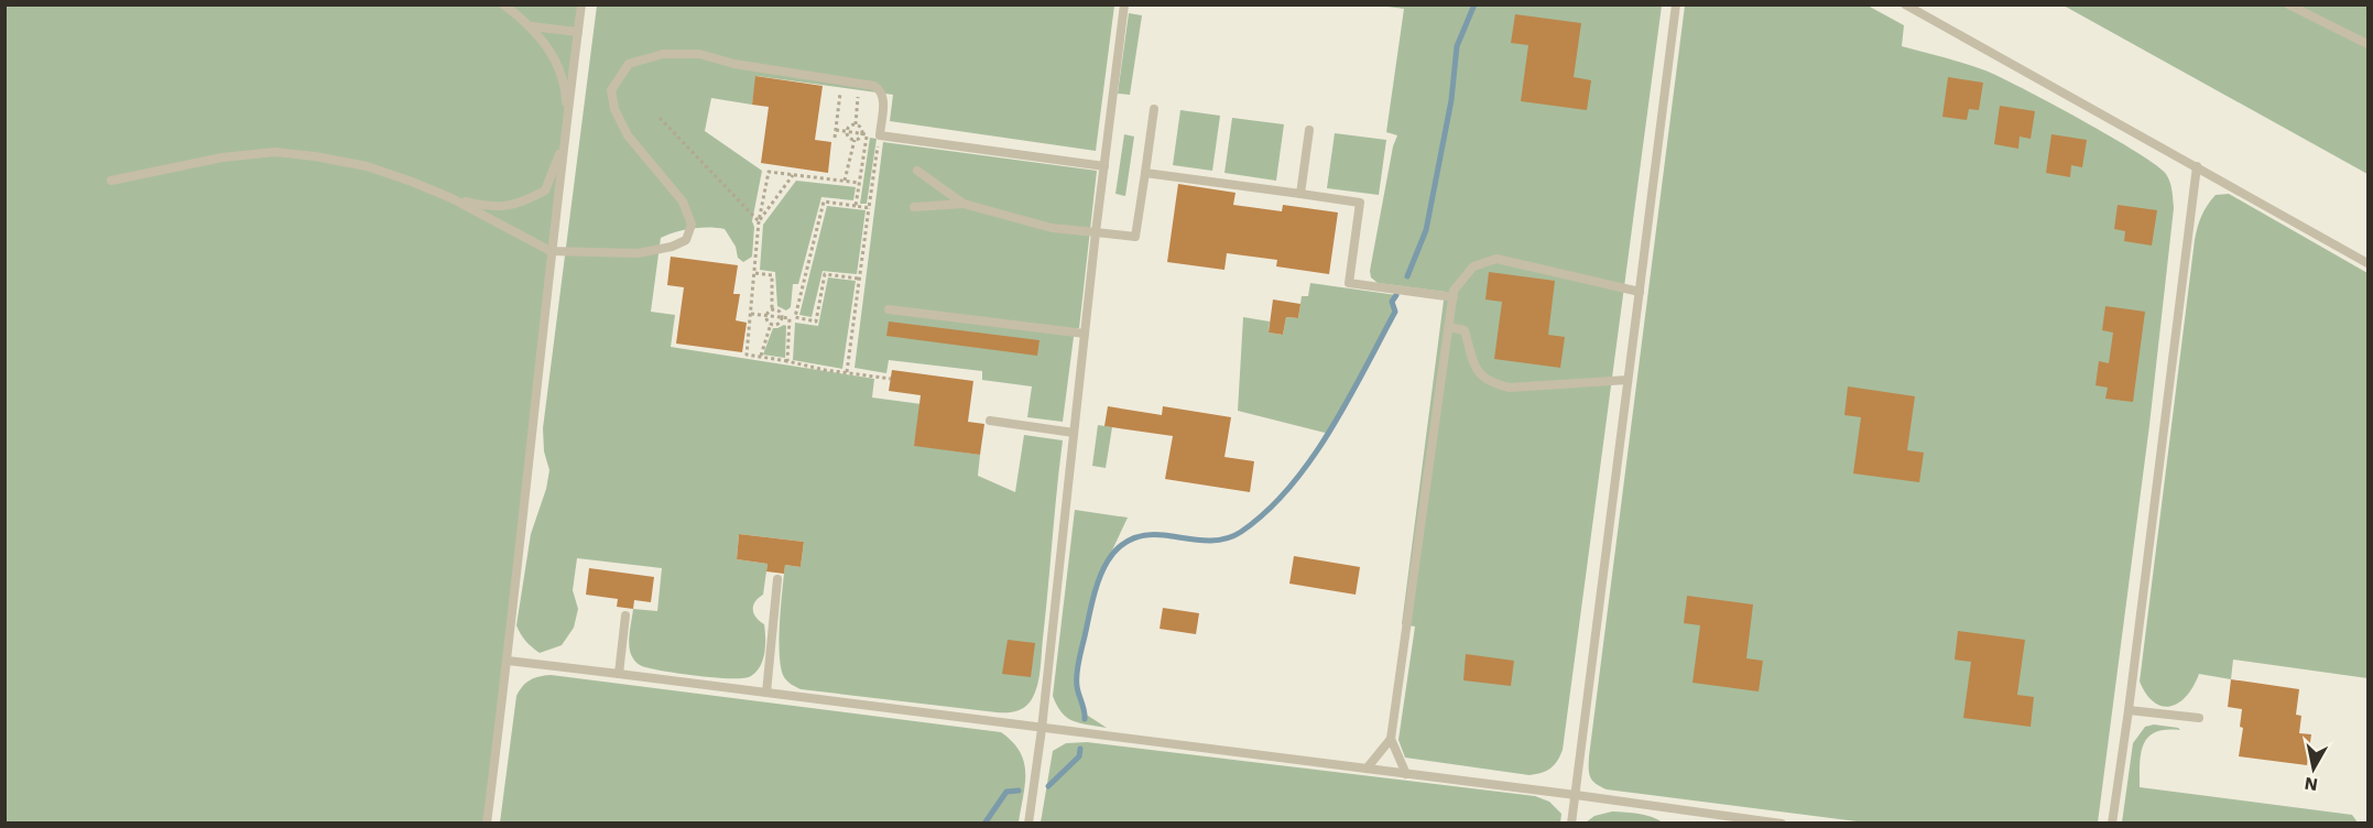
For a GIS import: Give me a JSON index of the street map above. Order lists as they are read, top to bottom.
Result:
{
  "north": "bottom"
}
